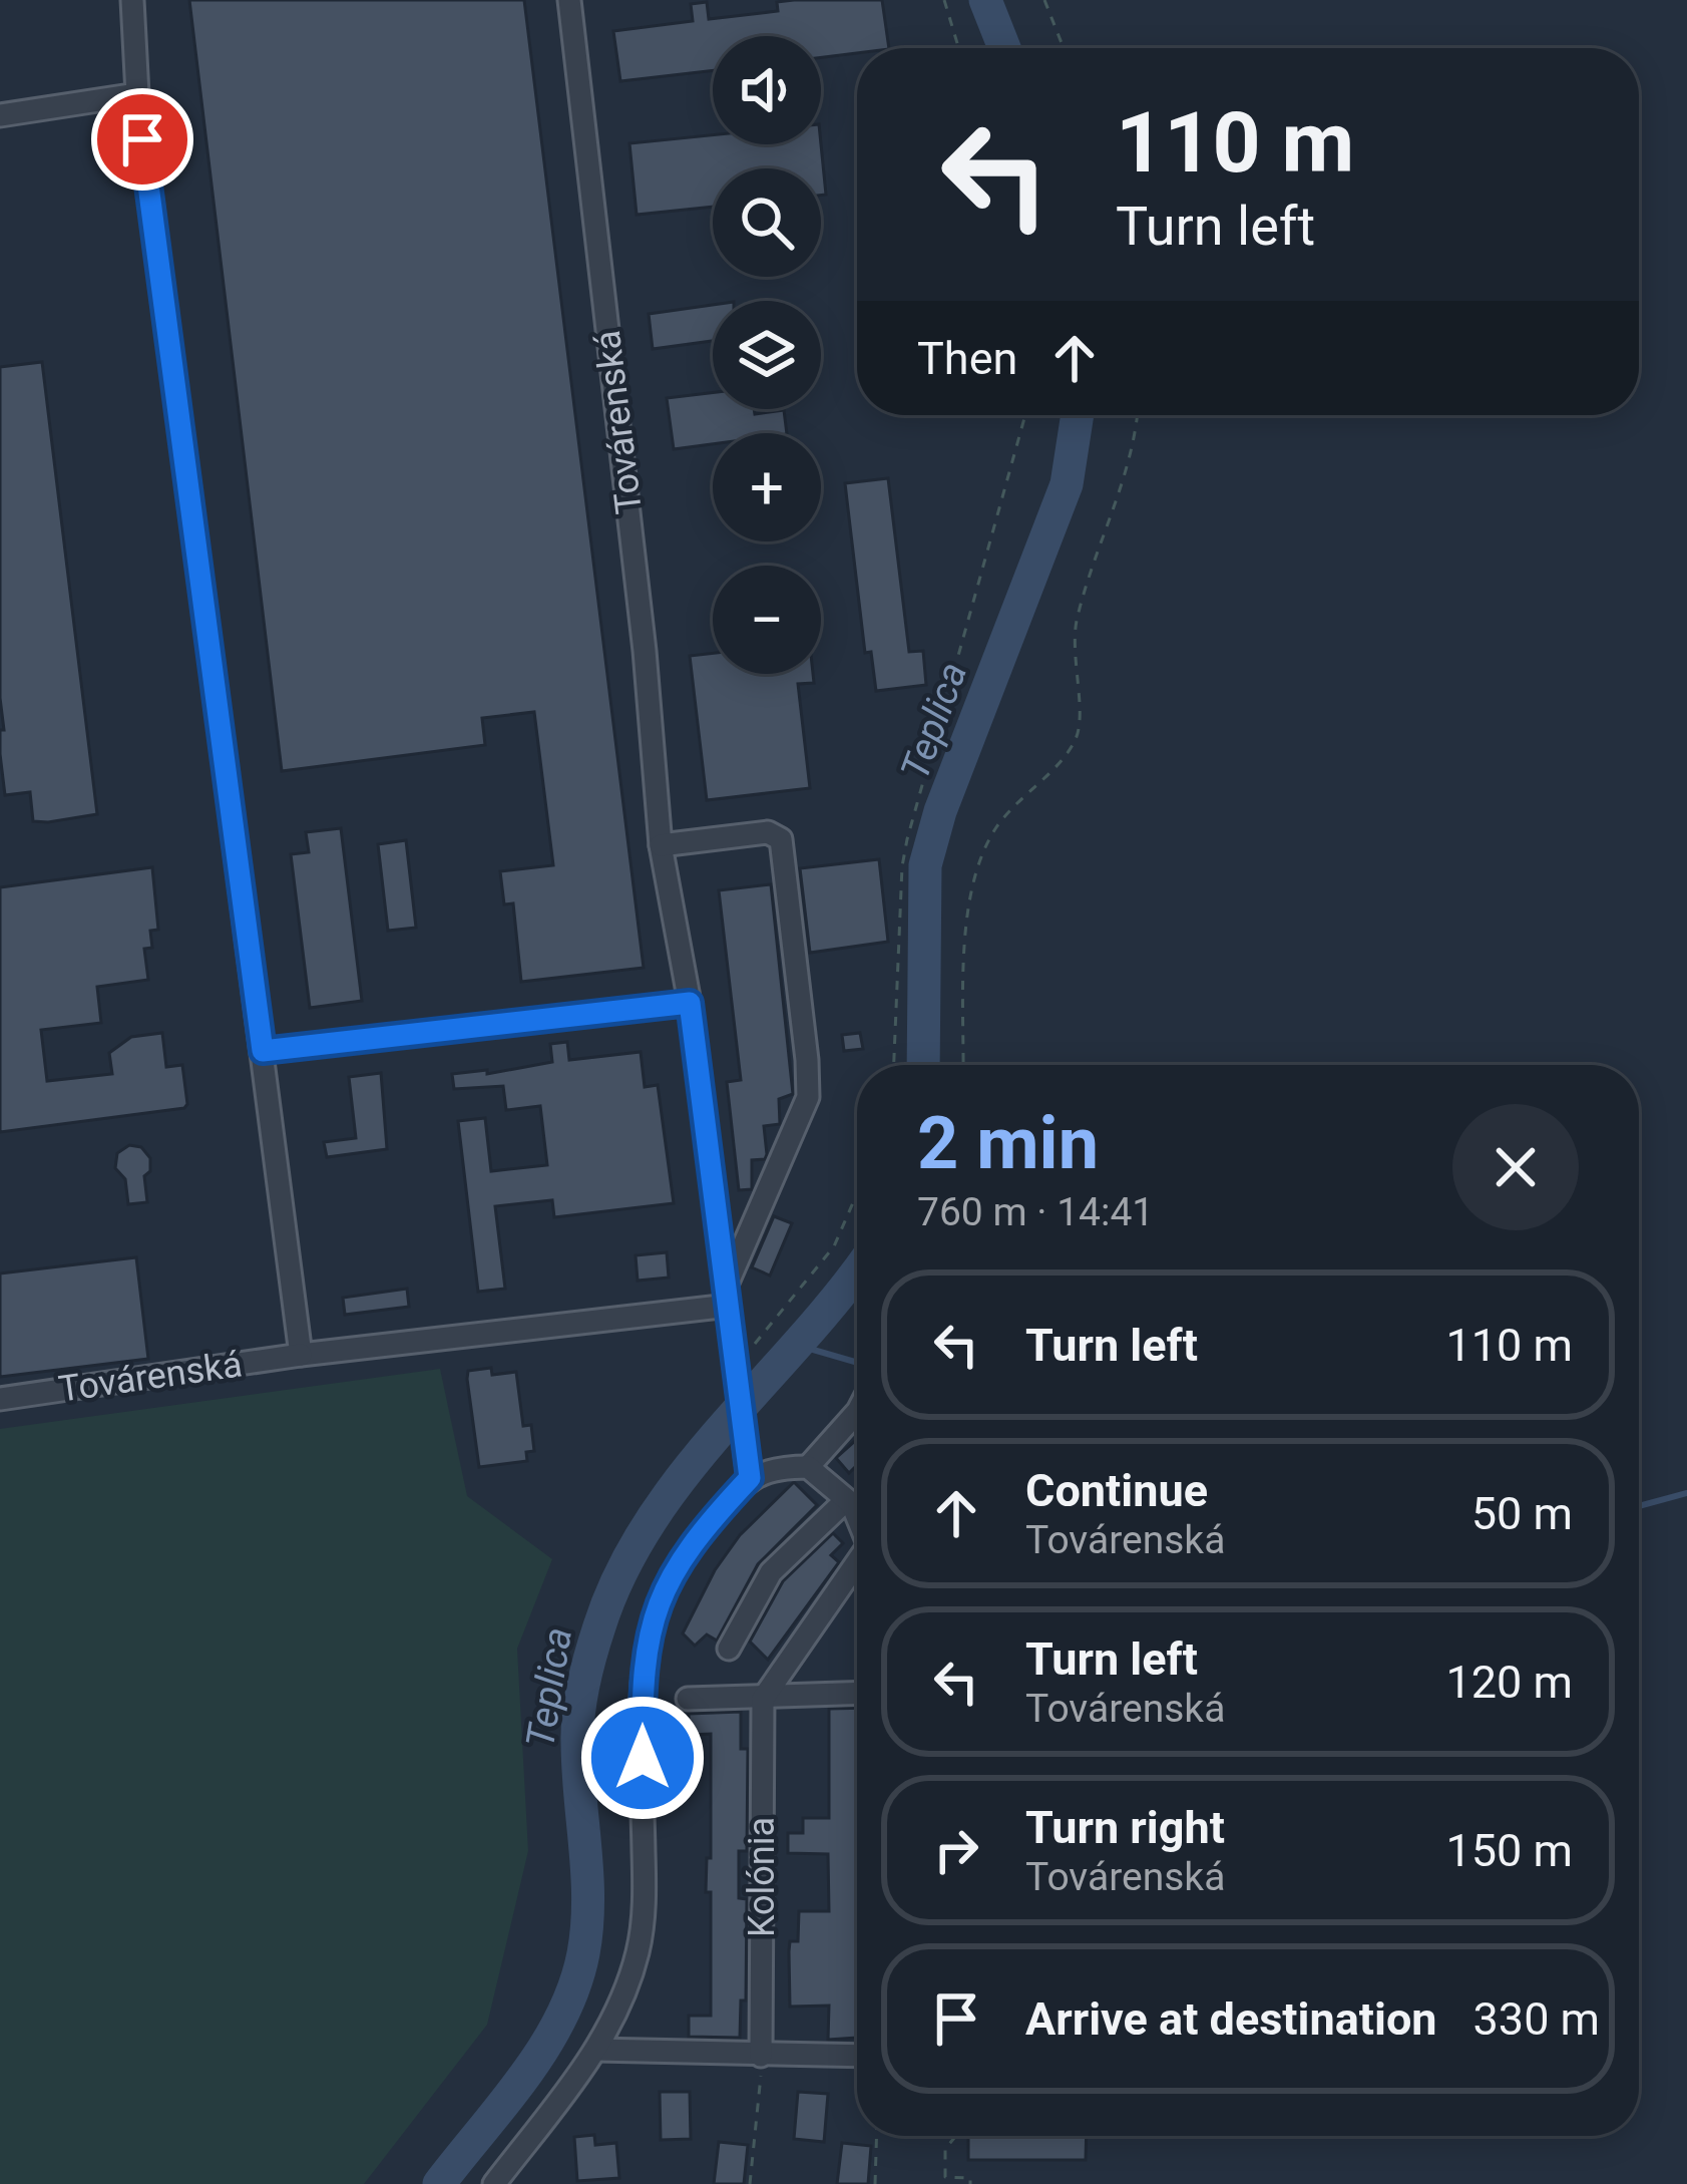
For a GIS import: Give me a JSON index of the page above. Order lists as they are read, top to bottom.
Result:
{
  "streets": {
    "street": ["Továrenská", "Kolónia"]
  },
  "water": ["Teplica"],
  "page": {
    "map_buttons": ["+", "−"],
    "turn": ["110 m", "Turn left"],
    "then": "Then",
    "heading": ["2 min", "760 m · 14:41"],
    "list": [
      {
        "name": "Turn left",
        "value": "110 m"
      },
      {
        "name": "Continue",
        "note": "Továrenská",
        "value": "50 m"
      },
      {
        "name": "Turn left",
        "note": "Továrenská",
        "value": "120 m"
      },
      {
        "name": "Turn right",
        "note": "Továrenská",
        "value": "150 m"
      },
      {
        "name": "Arrive at destination",
        "value": "330 m"
      }
    ]
  }
}
